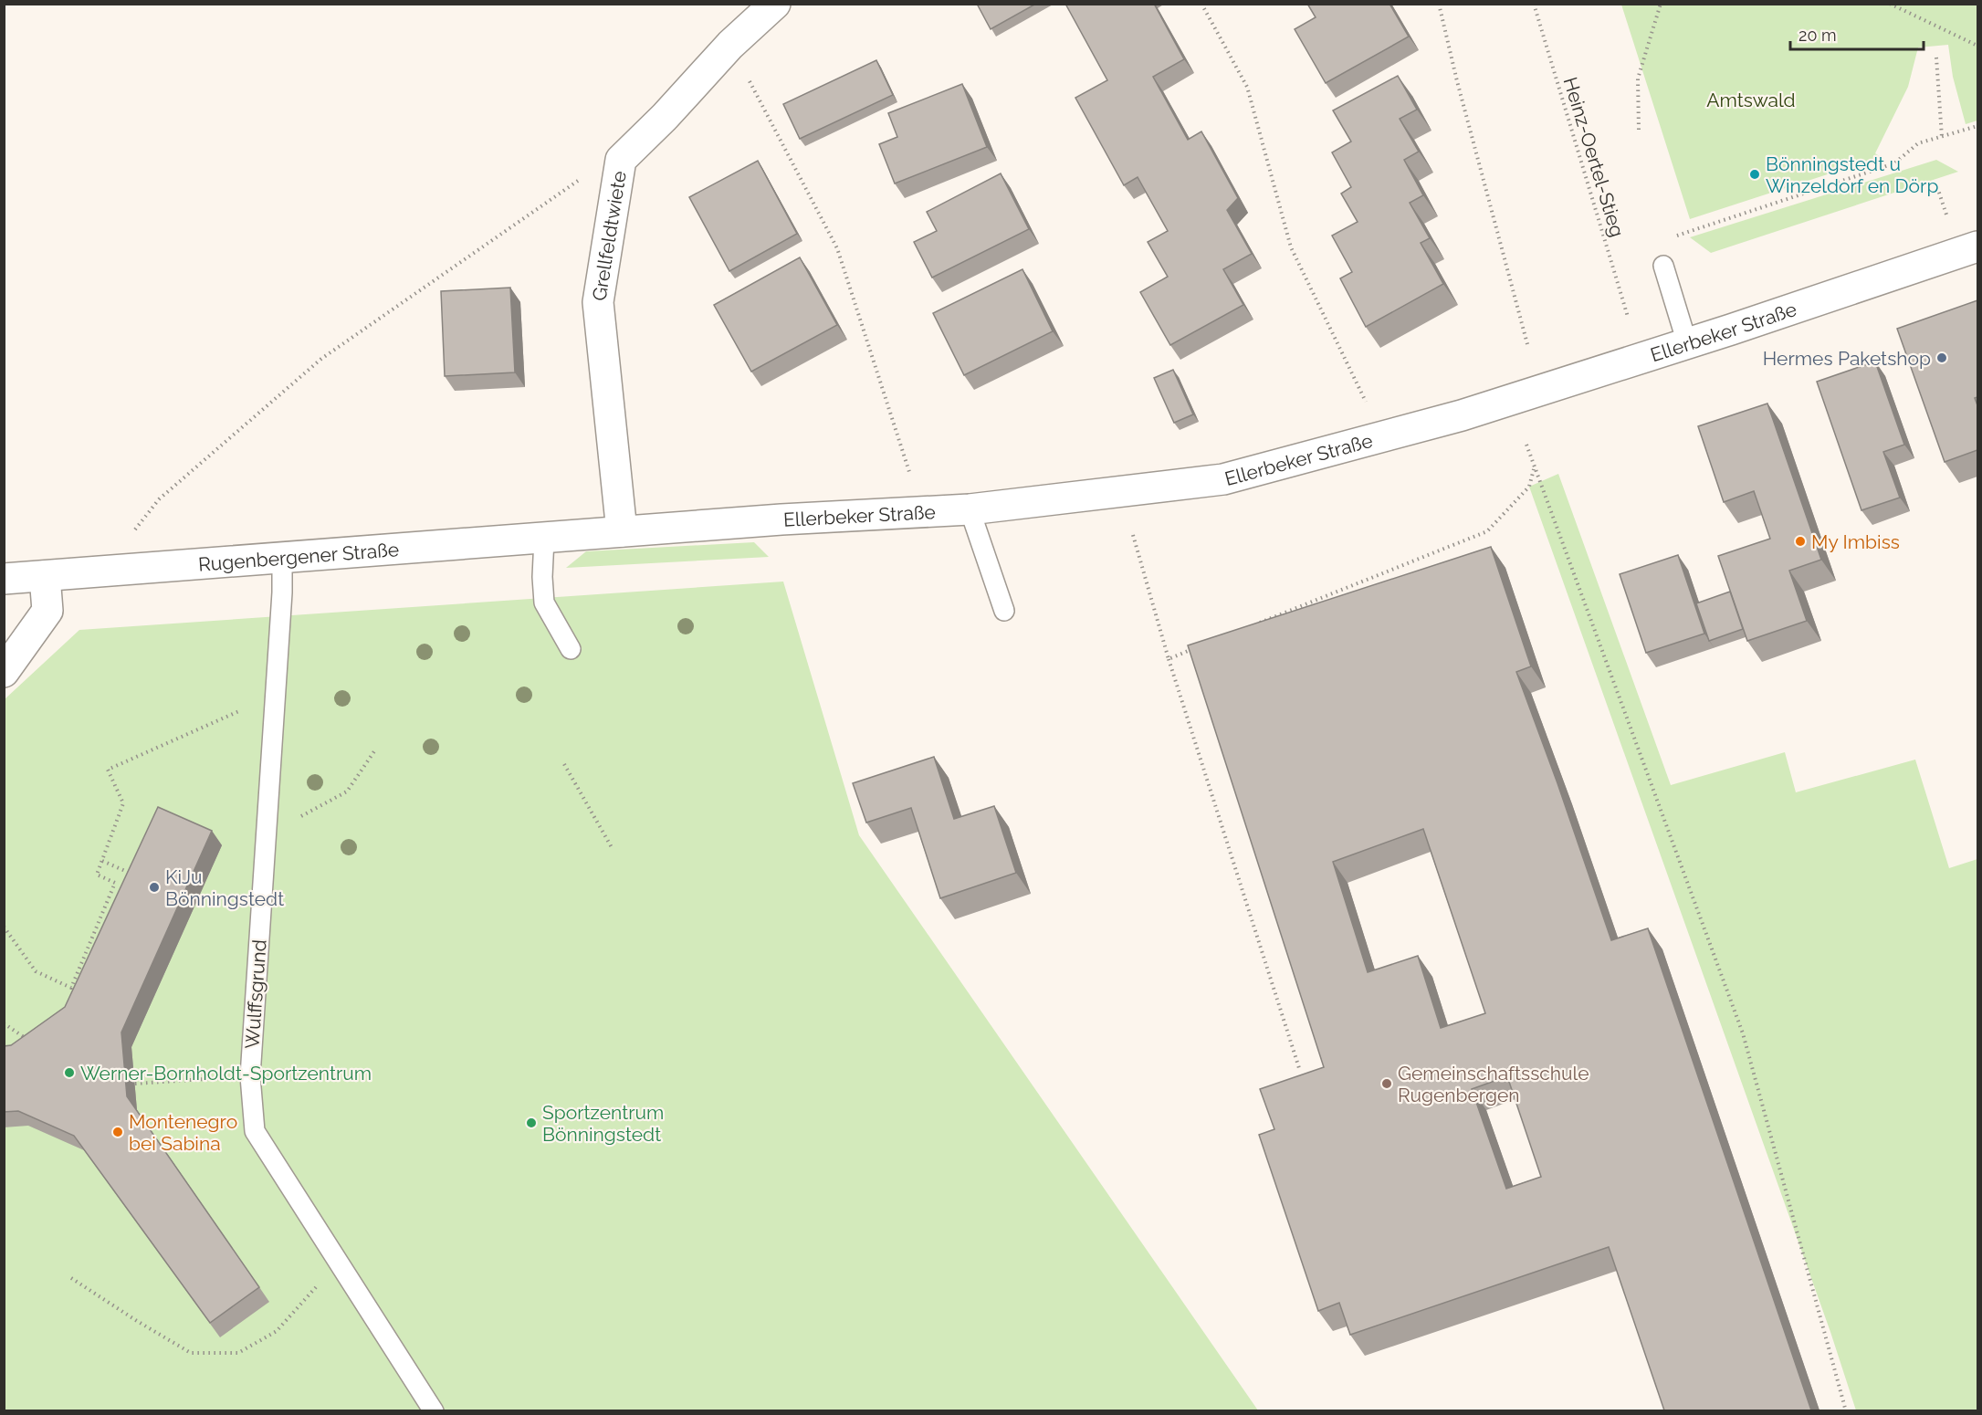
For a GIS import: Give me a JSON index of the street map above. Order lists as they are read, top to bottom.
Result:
{
  "streets": {
    "main road": ["Grellfeldtwiete", "Ellerbeker Straße", "Rugenbergener Straße"],
    "lane": ["Wulffsgrund"],
    "path": ["Heinz-Oertel-Stieg"]
  },
  "crossings": [
    ["Grellfeldtwiete", "Ellerbeker Straße"],
    ["Ellerbeker Straße", "Rugenbergener Straße"],
    ["Rugenbergener Straße", "Wulffsgrund"]
  ],
  "parks": ["Amtswald"],
  "places": [
    "Bönningstedt u Winzeldorf en Dörp",
    "Hermes Paketshop",
    "My Imbiss",
    "KiJu Bönningstedt",
    "Werner-Bornholdt-Sportzentrum",
    "Gemeinschaftsschule Rugenbergen",
    "Sportzentrum Bönningstedt",
    "Montenegro bei Sabina"
  ],
  "scale_bar": "20 m"
}
